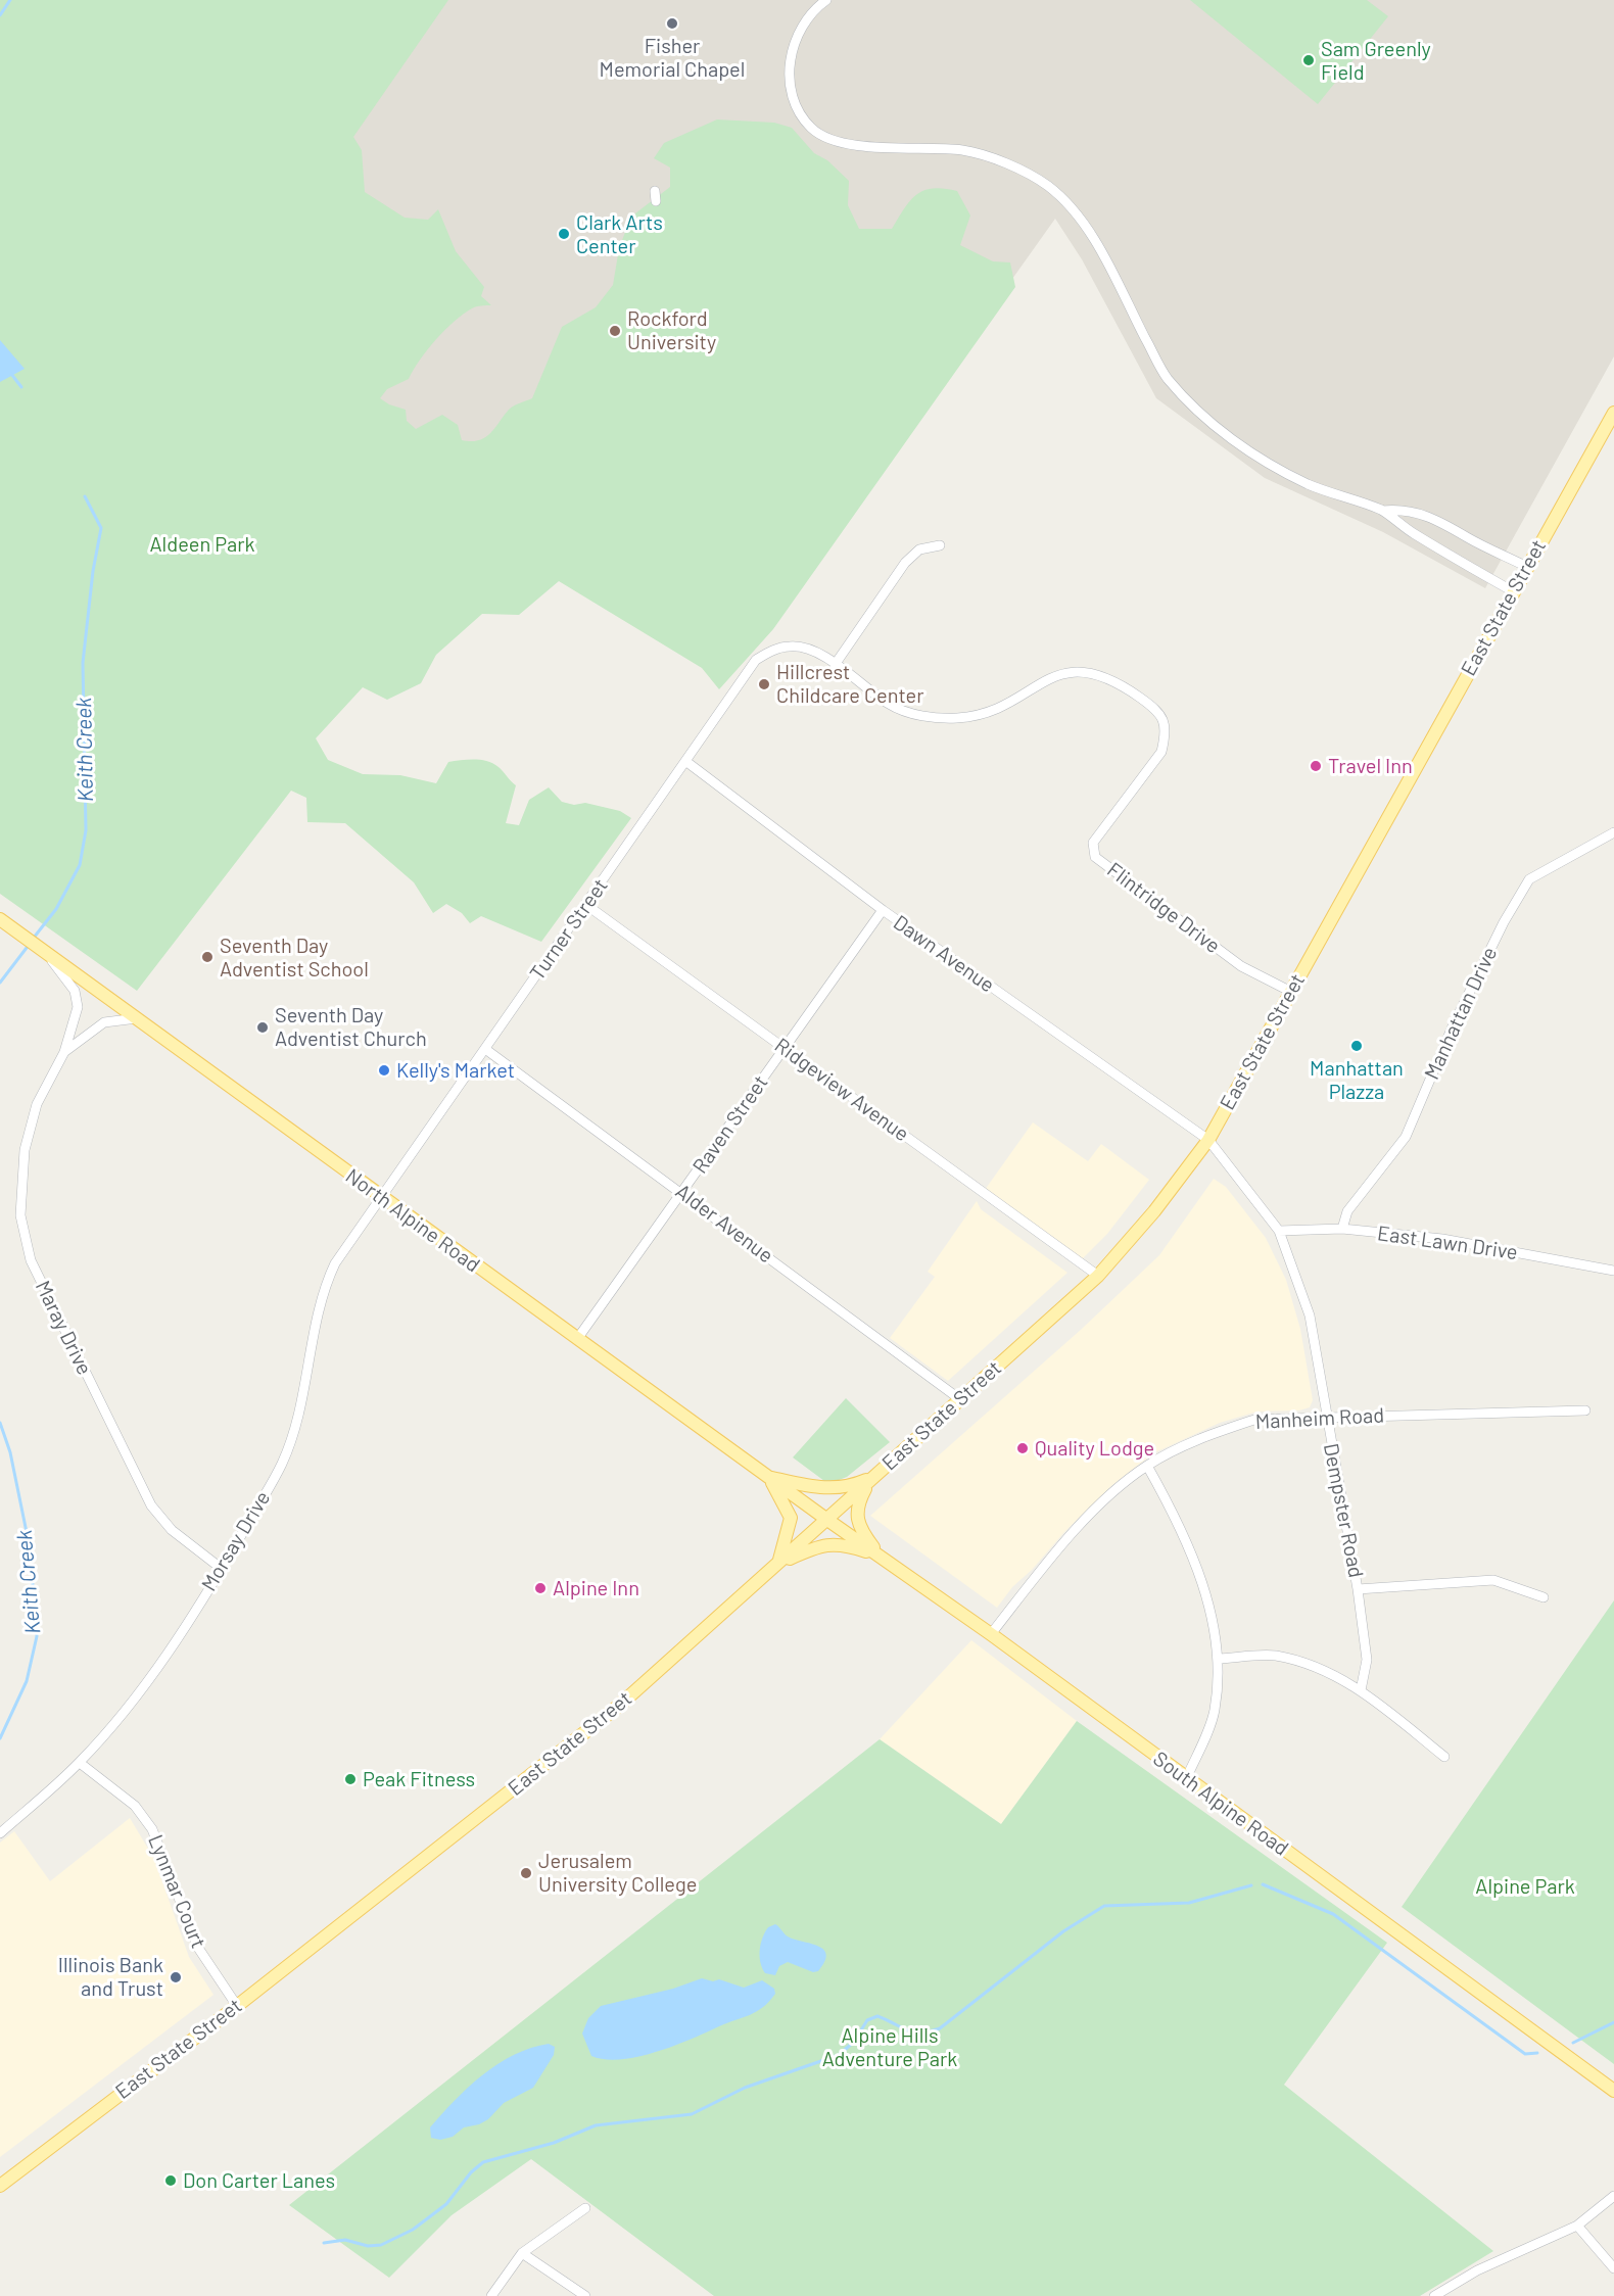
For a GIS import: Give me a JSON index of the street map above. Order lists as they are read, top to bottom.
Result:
{
  "streets": {
    "main road": ["East State Street", "North Alpine Road", "South Alpine Road"],
    "street": [
      "Flintridge Drive",
      "Turner Street",
      "Dawn Avenue",
      "Manhattan Drive",
      "Ridgeview Avenue",
      "Raven Street",
      "Alder Avenue",
      "East Lawn Drive",
      "Maray Drive",
      "Manheim Road",
      "Dempster Road",
      "Morsay Drive",
      "Lynmar Court"
    ]
  },
  "crossings": [
    ["East State Street", "Flintridge Drive"],
    ["East State Street", "Dawn Avenue"],
    ["East State Street", "Ridgeview Avenue"],
    ["East State Street", "North Alpine Road"],
    ["East State Street", "Alder Avenue"],
    ["East State Street", "Dempster Road"],
    ["East State Street", "South Alpine Road"],
    ["East State Street", "Lynmar Court"],
    ["Flintridge Drive", "Turner Street"],
    ["Turner Street", "Dawn Avenue"],
    ["Turner Street", "Ridgeview Avenue"],
    ["Turner Street", "North Alpine Road"],
    ["Turner Street", "Alder Avenue"],
    ["Turner Street", "Morsay Drive"],
    ["Dawn Avenue", "Raven Street"],
    ["Dawn Avenue", "Dempster Road"],
    ["Manhattan Drive", "East Lawn Drive"],
    ["Ridgeview Avenue", "Raven Street"],
    ["Raven Street", "North Alpine Road"],
    ["Raven Street", "Alder Avenue"],
    ["North Alpine Road", "Morsay Drive"],
    ["North Alpine Road", "South Alpine Road"],
    ["East Lawn Drive", "Dempster Road"],
    ["Maray Drive", "Morsay Drive"],
    ["Manheim Road", "Dempster Road"],
    ["Manheim Road", "South Alpine Road"],
    ["Morsay Drive", "Lynmar Court"]
  ],
  "water": ["Keith Creek"],
  "parks": ["Aldeen Park", "Alpine Park", "Alpine Hills Adventure Park"],
  "places": [
    "Fisher Memorial Chapel",
    "Sam Greenly Field",
    "Clark Arts Center",
    "Rockford University",
    "Hillcrest Childcare Center",
    "Travel Inn",
    "Seventh Day Adventist School",
    "Seventh Day Adventist Church",
    "Manhattan Plazza",
    "Kelly's Market",
    "Quality Lodge",
    "Alpine Inn",
    "Peak Fitness",
    "Jerusalem University College",
    "Illinois Bank and Trust",
    "Don Carter Lanes"
  ]
}
